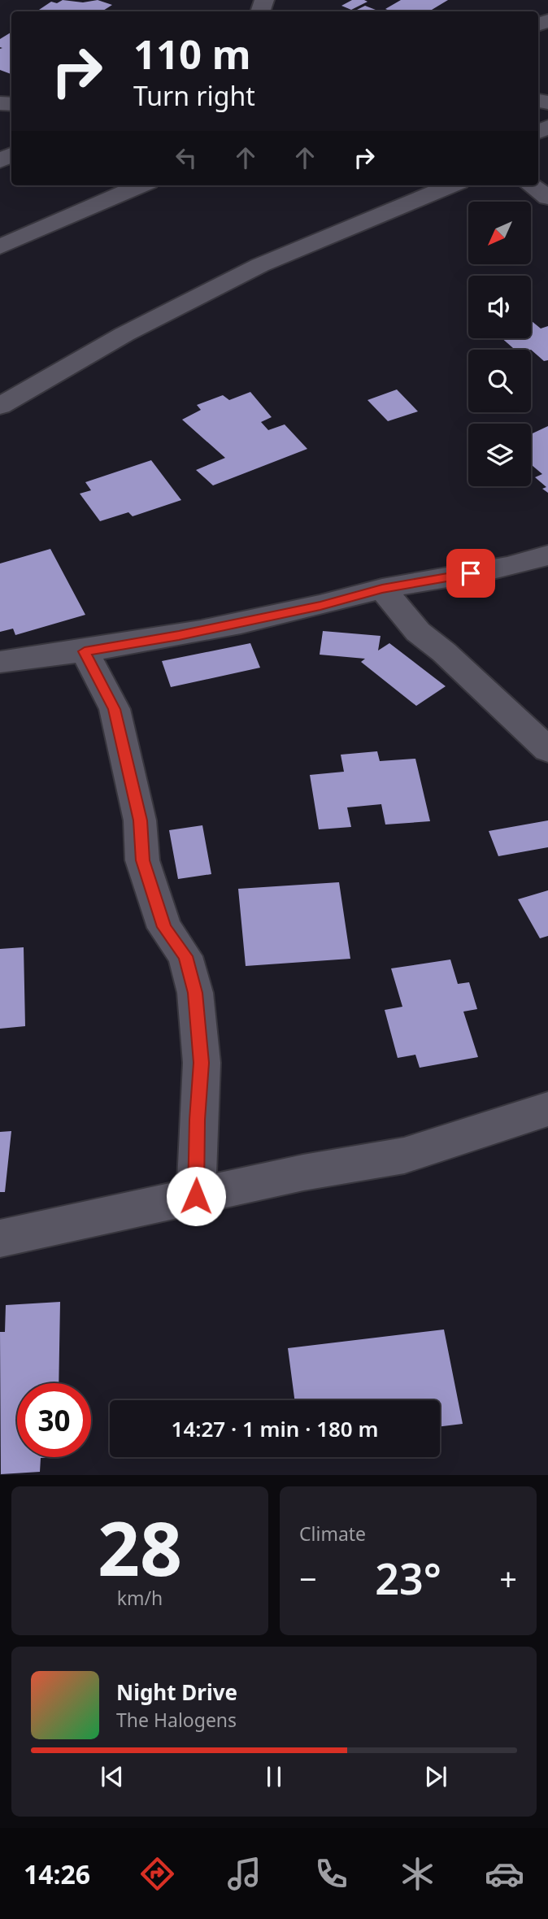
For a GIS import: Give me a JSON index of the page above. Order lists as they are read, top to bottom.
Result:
{
  "north": "bottom left",
  "page": {
    "turn": ["110 m", "Turn right"],
    "limit": "30",
    "trip": "14:27 · 1 min · 180 m",
    "tile": [
      ["28", "km/h"],
      "Climate"
    ],
    "heat": ["−", "23°", "+"],
    "song": ["Night Drive", "The Halogens"],
    "tabs": "14:26"
  }
}
